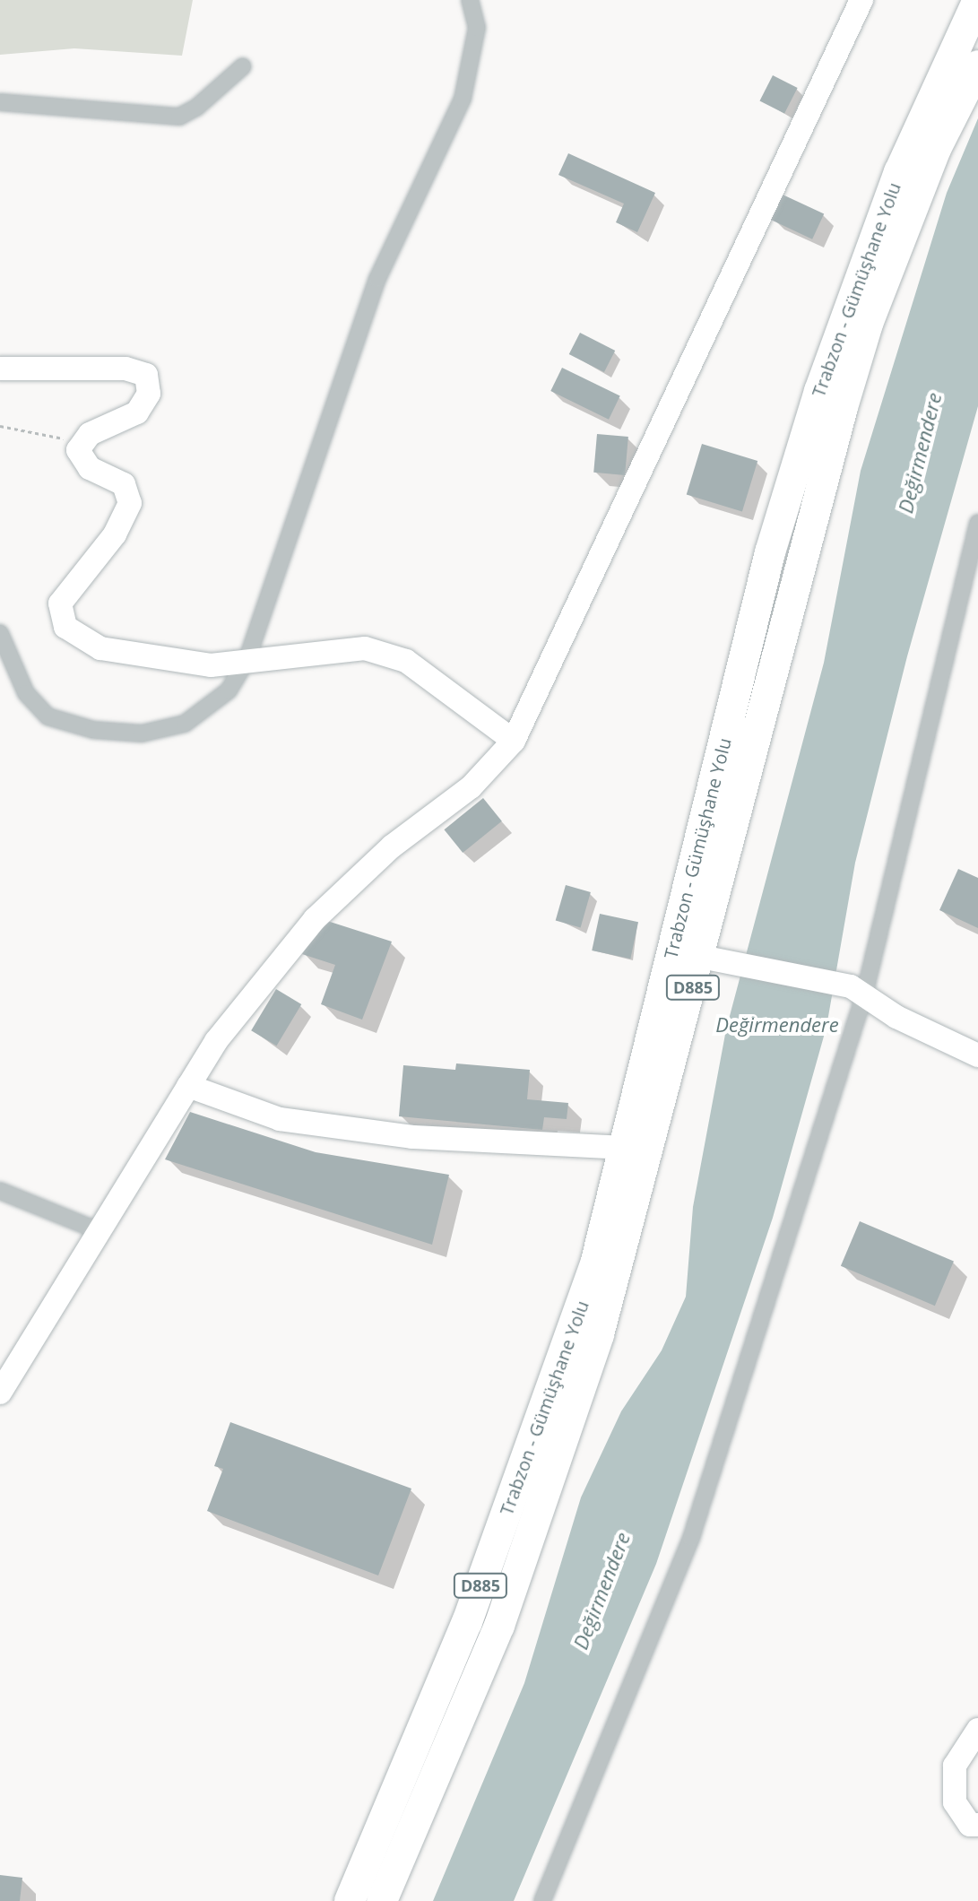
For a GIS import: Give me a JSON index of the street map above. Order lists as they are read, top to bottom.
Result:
{
  "streets": {
    "highway": ["Trabzon - Gümüşhane Yolu", "D885"]
  },
  "water": ["Değirmendere"]
}
